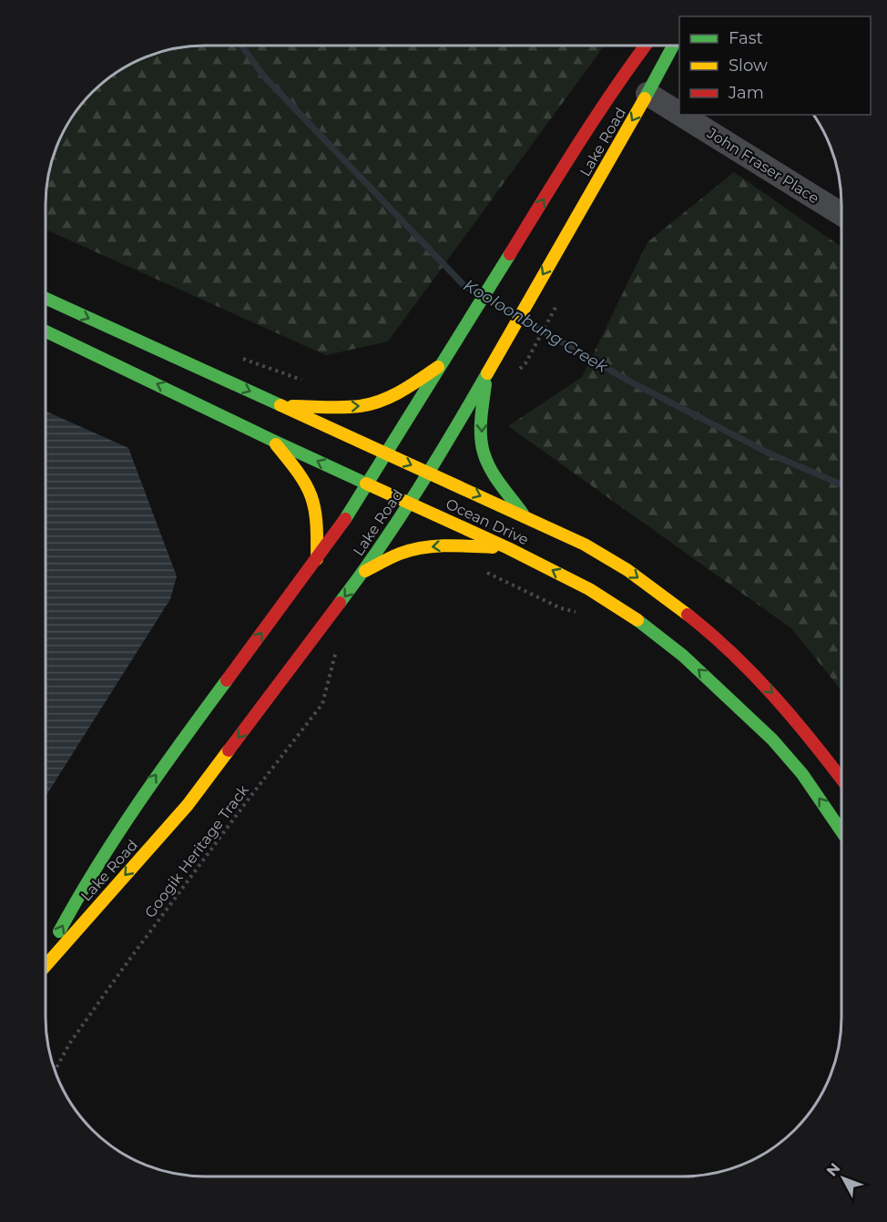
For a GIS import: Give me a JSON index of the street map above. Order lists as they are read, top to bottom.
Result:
{
  "streets": {
    "main road": ["Lake Road", "Ocean Drive"],
    "street": ["John Fraser Place"],
    "path": ["Googik Heritage Track"]
  },
  "crossings": [
    ["Lake Road", "John Fraser Place"],
    ["Lake Road", "Ocean Drive"]
  ],
  "water": ["Kooloonbung Creek"],
  "legend": ["Fast", "Slow", "Jam"],
  "north": "top left"
}
